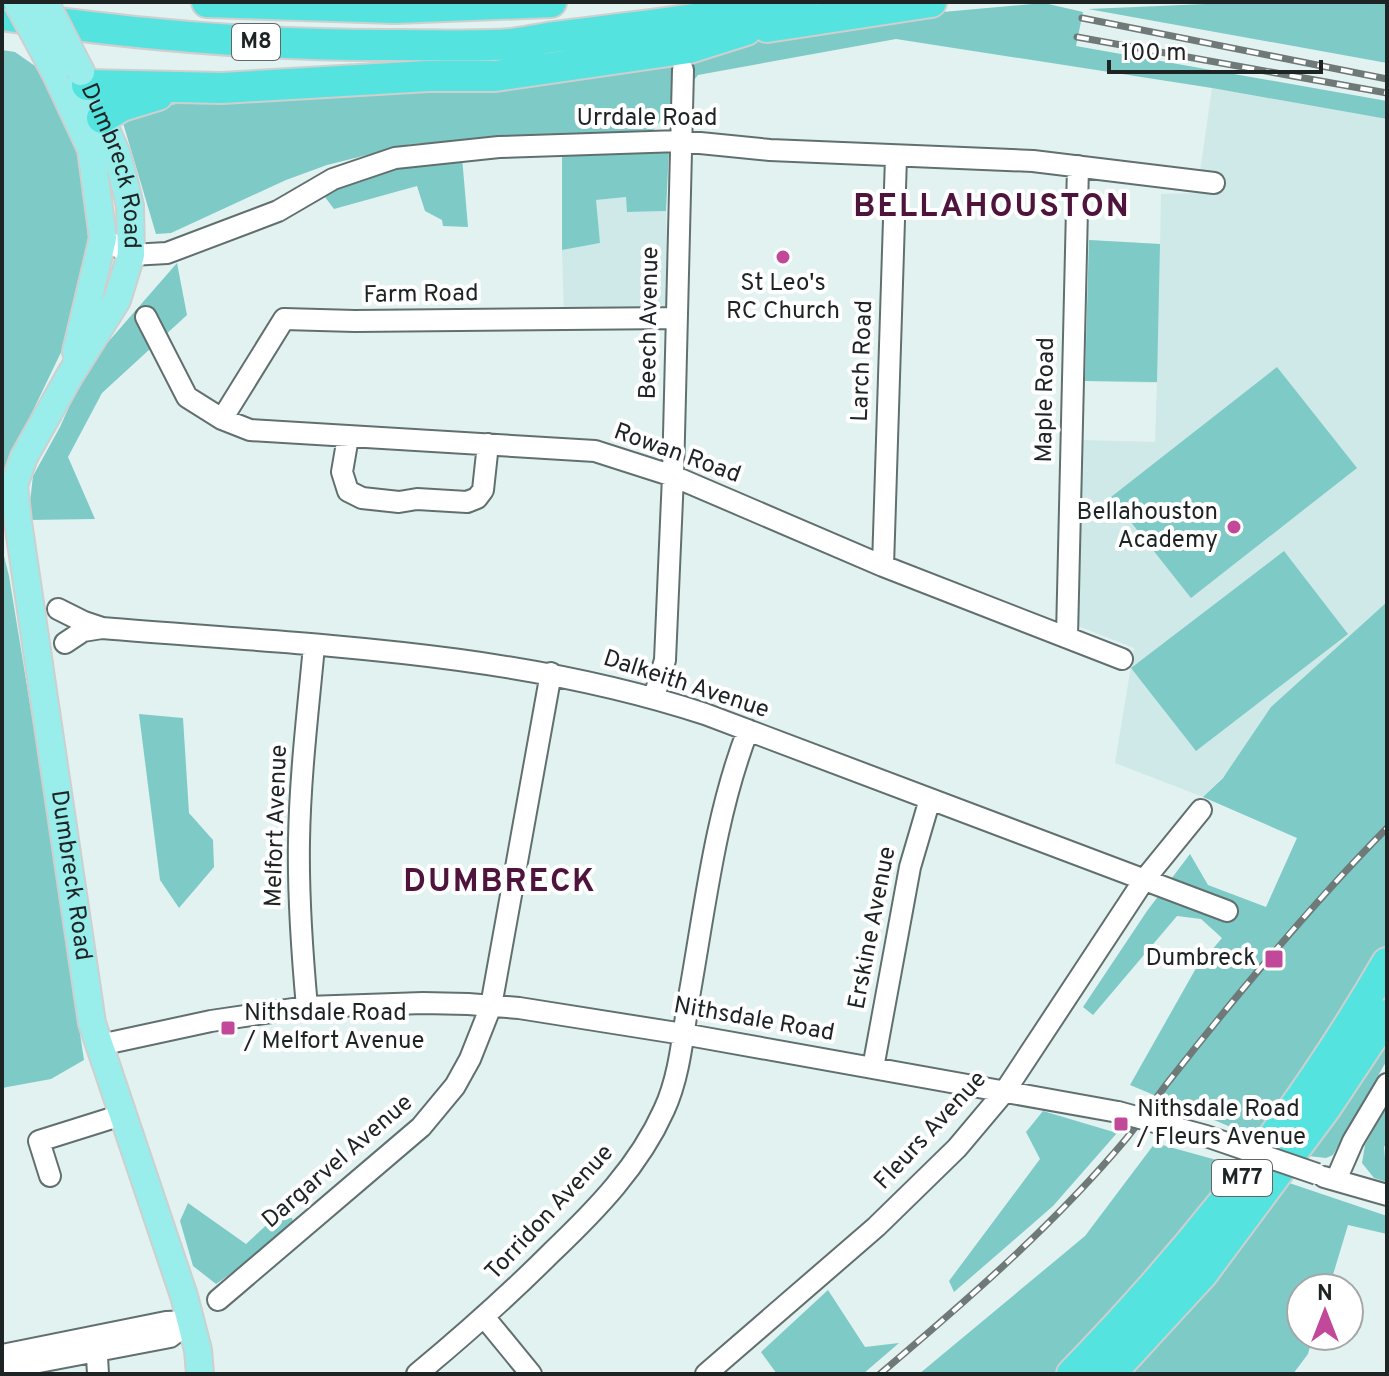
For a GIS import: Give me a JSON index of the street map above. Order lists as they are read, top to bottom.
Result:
{
  "streets": {
    "highway": ["M8", "M77"],
    "main road": ["Dumbreck Road"],
    "street": [
      "Urrdale Road",
      "Farm Road",
      "Beech Avenue",
      "Larch Road",
      "Maple Road",
      "Rowan Road",
      "Dalkeith Avenue",
      "Melfort Avenue",
      "Erskine Avenue",
      "Nithsdale Road",
      "Fleurs Avenue",
      "Dargarvel Avenue",
      "Torridon Avenue"
    ]
  },
  "crossings": [
    ["Urrdale Road", "Dumbreck Road"],
    ["Urrdale Road", "Beech Avenue"],
    ["Urrdale Road", "Larch Road"],
    ["Urrdale Road", "Maple Road"],
    ["Dumbreck Road", "Nithsdale Road"],
    ["Farm Road", "Beech Avenue"],
    ["Farm Road", "Rowan Road"],
    ["Beech Avenue", "Rowan Road"],
    ["Beech Avenue", "Dalkeith Avenue"],
    ["Larch Road", "Rowan Road"],
    ["Maple Road", "Rowan Road"],
    ["Dalkeith Avenue", "Melfort Avenue"],
    ["Dalkeith Avenue", "Erskine Avenue"],
    ["Dalkeith Avenue", "Fleurs Avenue"],
    ["Dalkeith Avenue", "Dargarvel Avenue"],
    ["Dalkeith Avenue", "Torridon Avenue"],
    ["Melfort Avenue", "Nithsdale Road"],
    ["Erskine Avenue", "Nithsdale Road"],
    ["Nithsdale Road", "Fleurs Avenue"],
    ["Nithsdale Road", "Dargarvel Avenue"],
    ["Nithsdale Road", "Torridon Avenue"]
  ],
  "districts": ["BELLAHOUSTON", "DUMBRECK"],
  "places": {
    "other": ["St Leo's RC Church", "Bellahouston Academy"],
    "transit": ["Dumbreck", "Nithsdale Road / Melfort Avenue", "Nithsdale Road / Fleurs Avenue"]
  },
  "scale_bar": "100 m",
  "north": "top"
}
